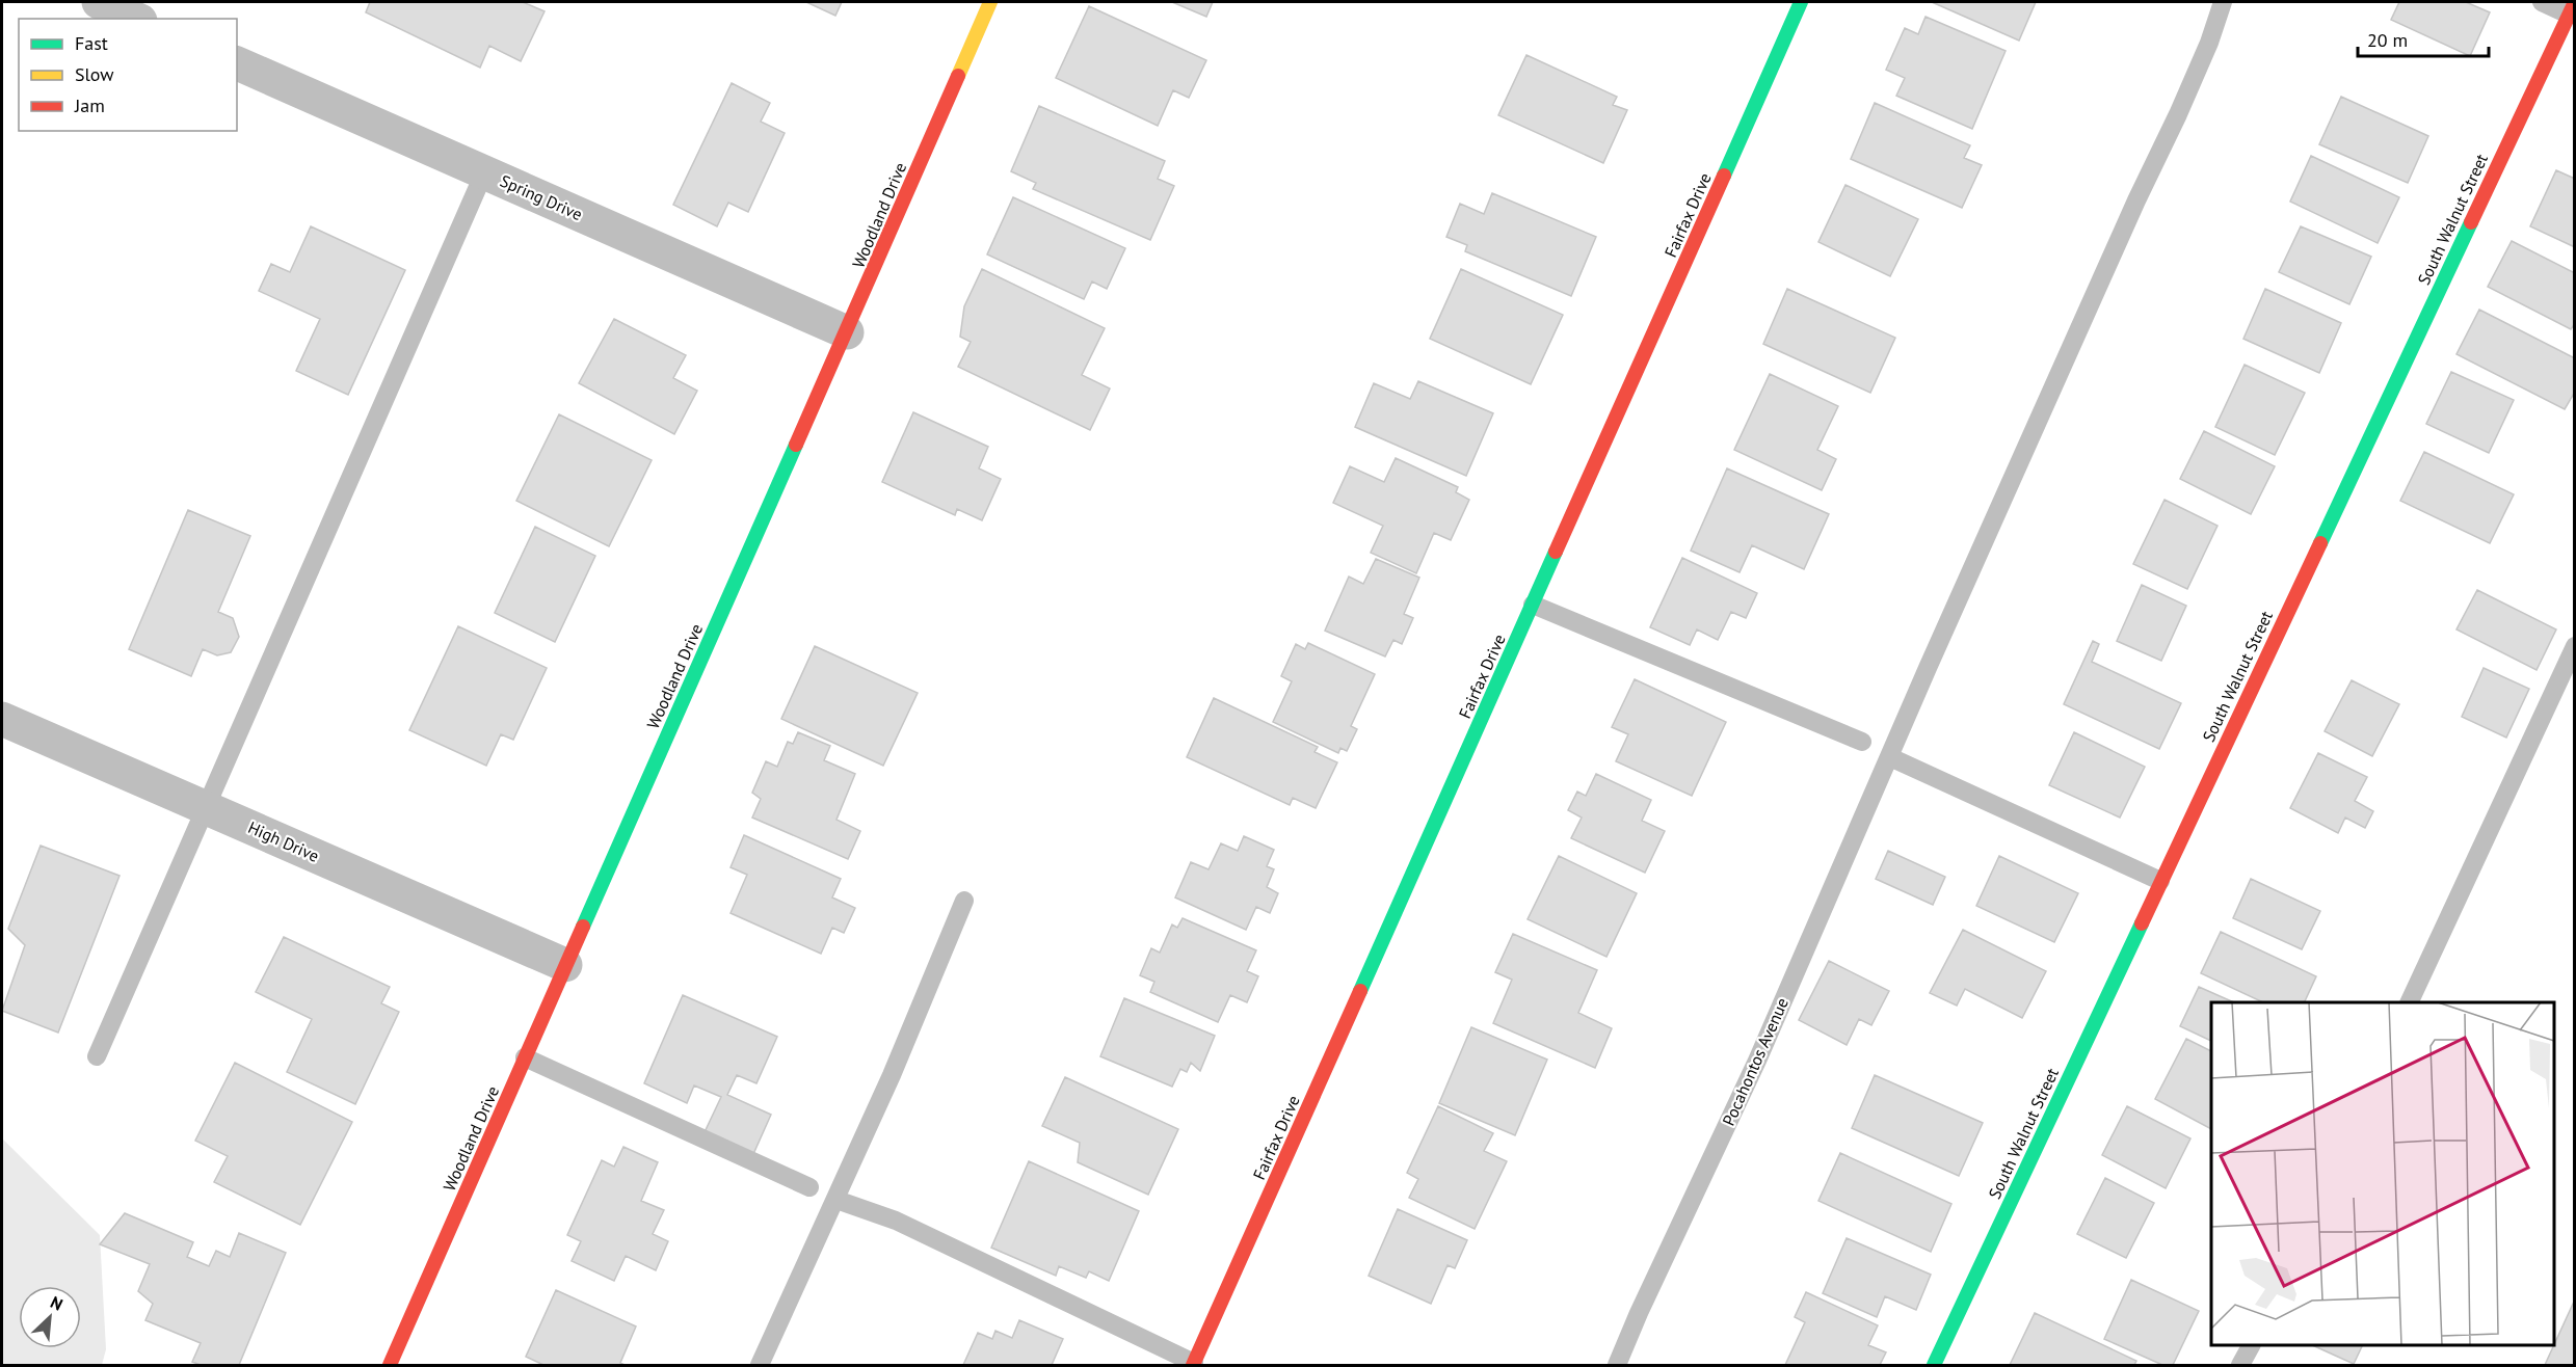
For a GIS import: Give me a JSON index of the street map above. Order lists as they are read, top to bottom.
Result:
{
  "streets": {
    "street": [
      "Spring Drive",
      "Woodland Drive",
      "Fairfax Drive",
      "South Walnut Street",
      "High Drive"
    ],
    "lane": ["Pocahontos Avenue"]
  },
  "crossings": [
    ["Spring Drive", "Woodland Drive"],
    ["Woodland Drive", "High Drive"]
  ],
  "legend": ["Fast", "Slow", "Jam"],
  "scale_bar": "20 m",
  "north": "top right"
}
